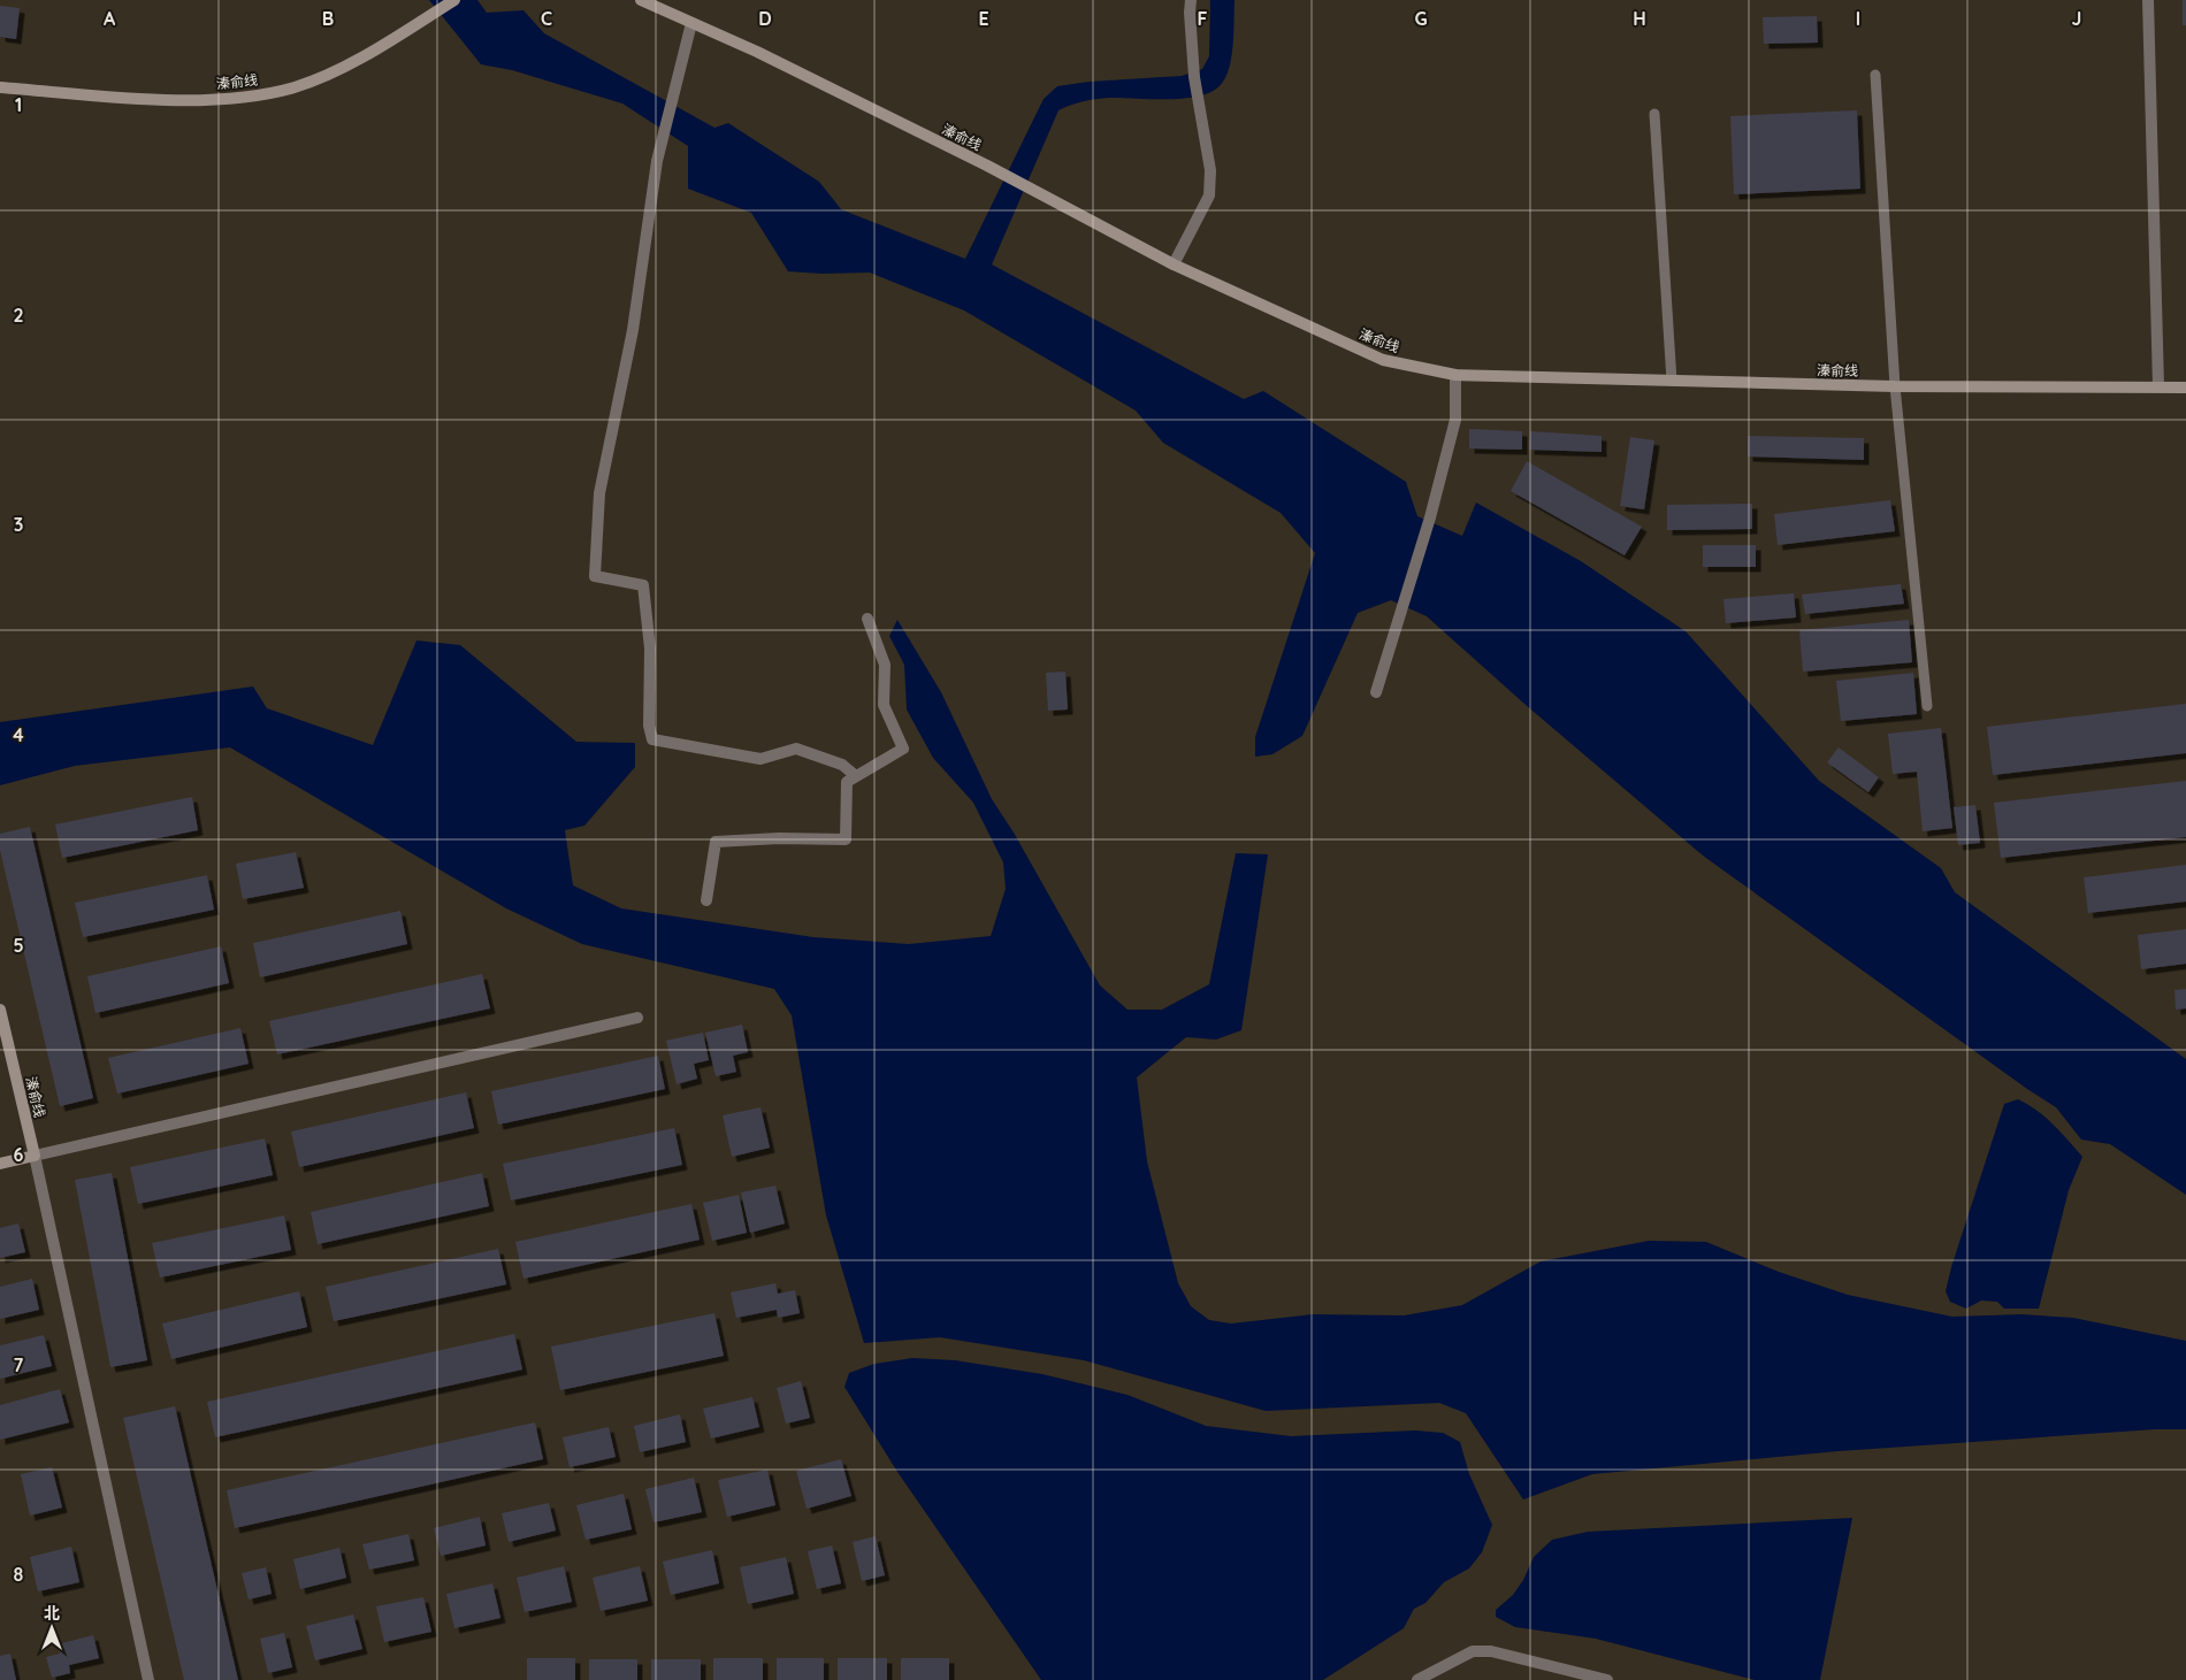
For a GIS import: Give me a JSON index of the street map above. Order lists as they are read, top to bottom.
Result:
{
  "streets": {
    "main road": ["溱俞线"]
  },
  "north": "top",
  "grid": {
    "columns": [
      "A",
      "B",
      "C",
      "D",
      "E",
      "F",
      "G",
      "H",
      "I",
      "J"
    ],
    "rows": [
      "1",
      "2",
      "3",
      "4",
      "5",
      "6",
      "7",
      "8"
    ]
  }
}
